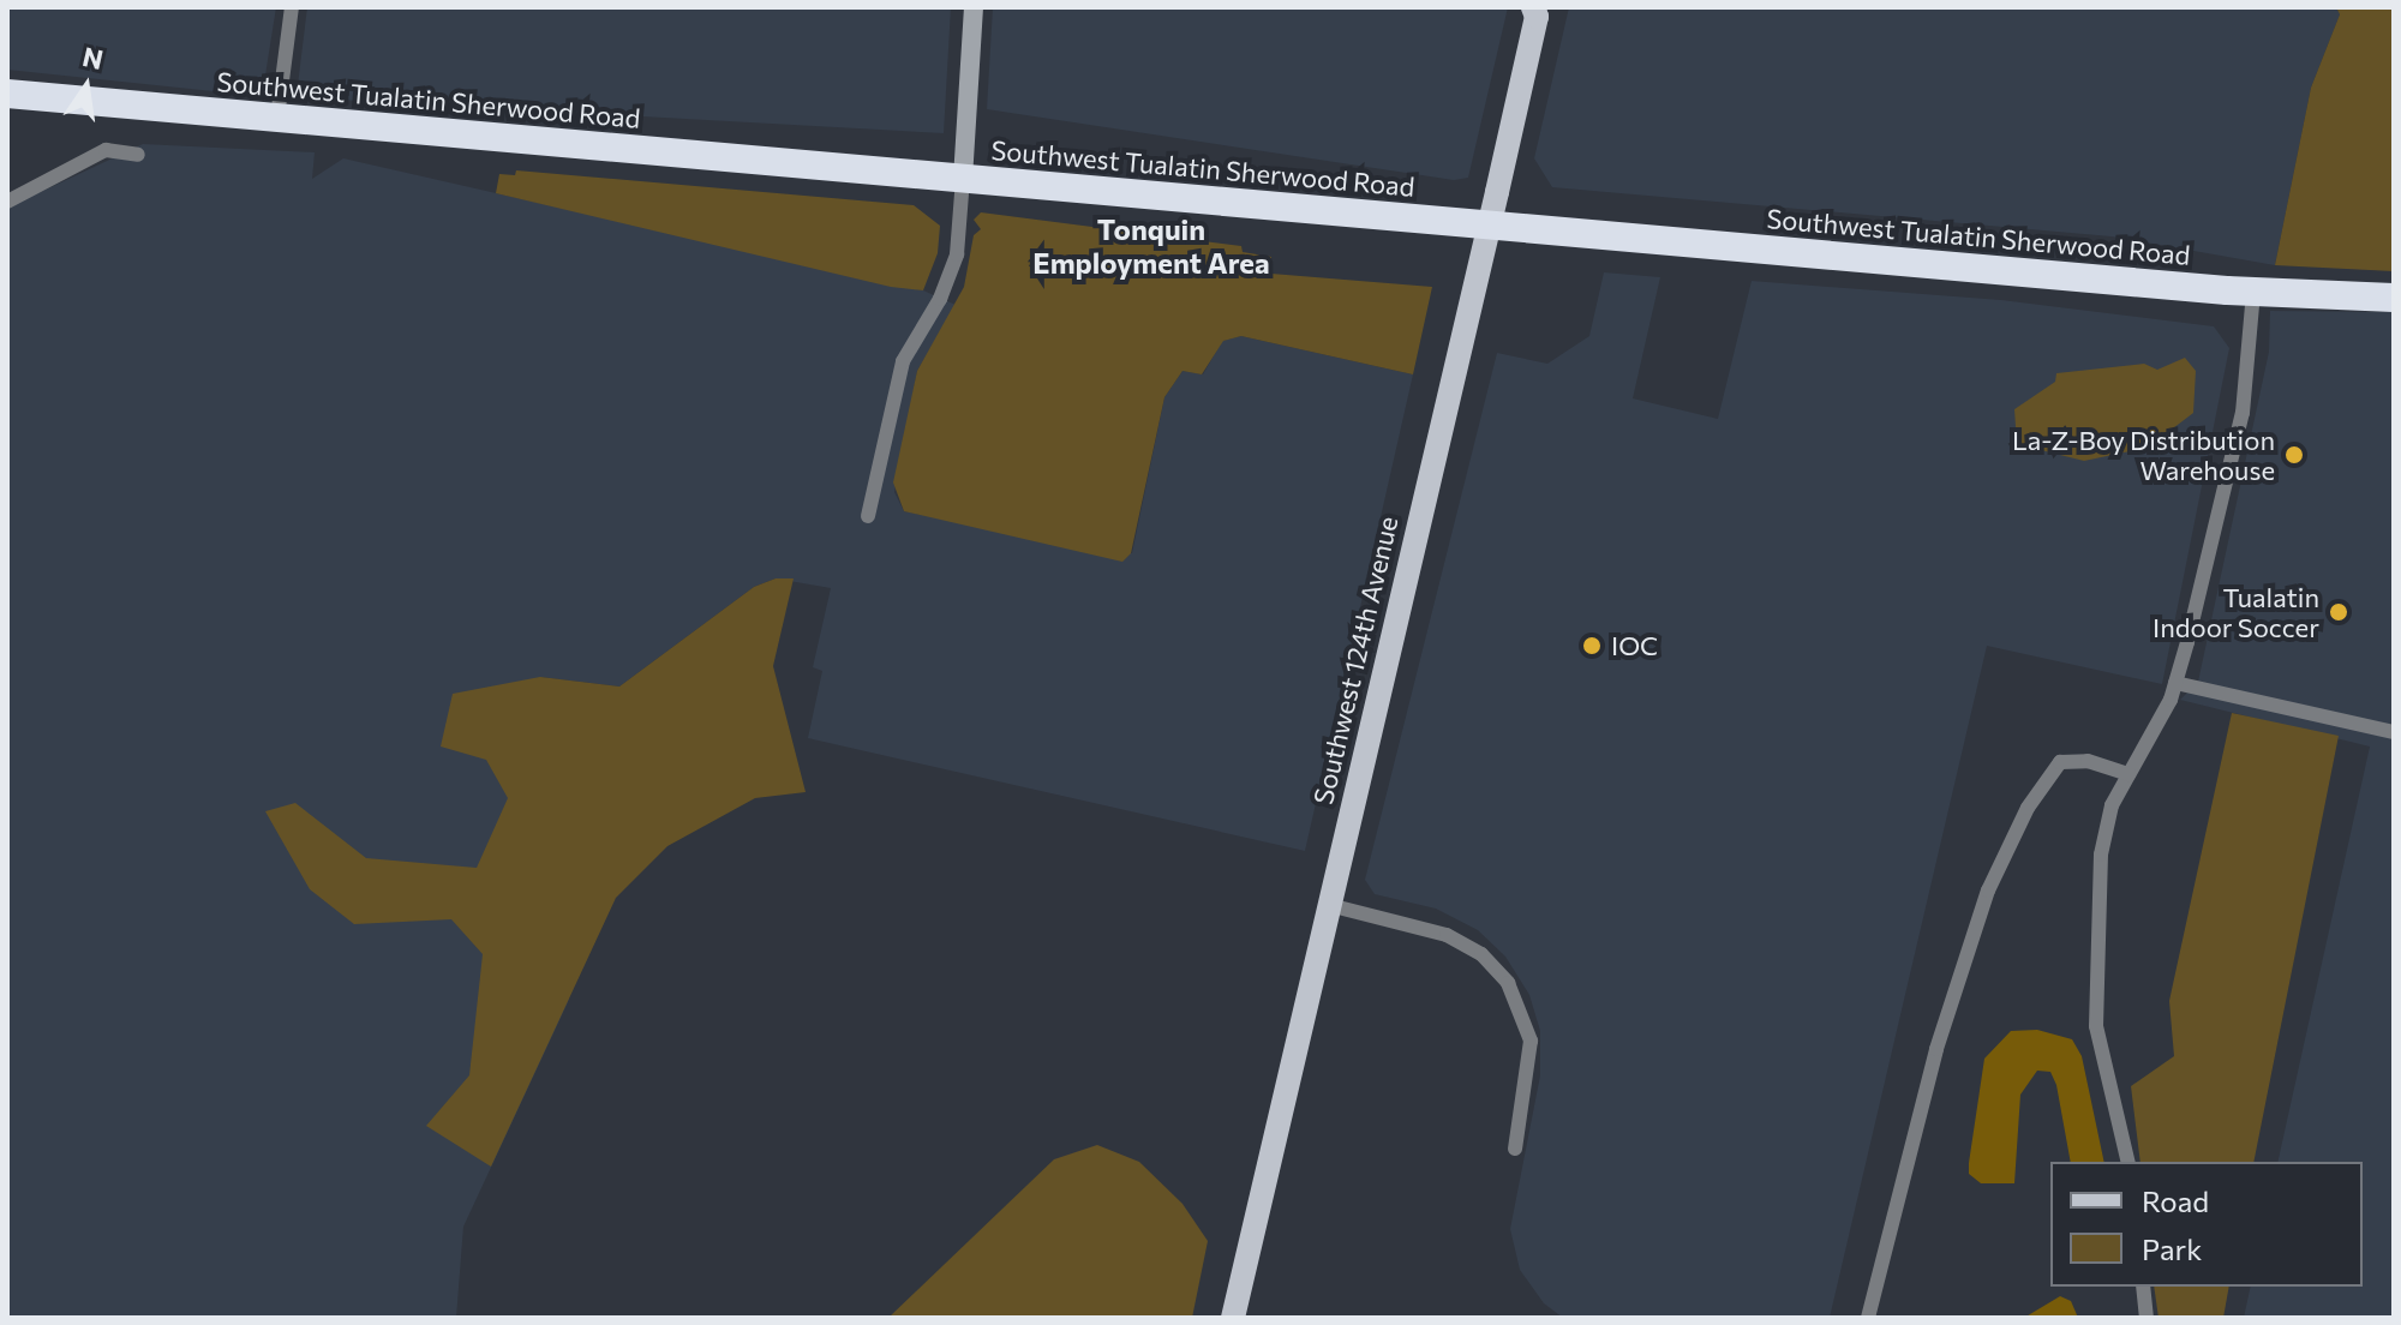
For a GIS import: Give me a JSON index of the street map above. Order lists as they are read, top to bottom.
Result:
{
  "streets": {
    "highway": ["Southwest Tualatin Sherwood Road"],
    "main road": ["Southwest 124th Avenue"]
  },
  "crossings": [
    ["Southwest Tualatin Sherwood Road", "Southwest 124th Avenue"]
  ],
  "districts": ["Tonquin Employment Area"],
  "places": ["La-Z-Boy Distribution Warehouse", "Tualatin Indoor Soccer", "IOC"],
  "legend": ["Road", "Park"],
  "north": "top"
}
